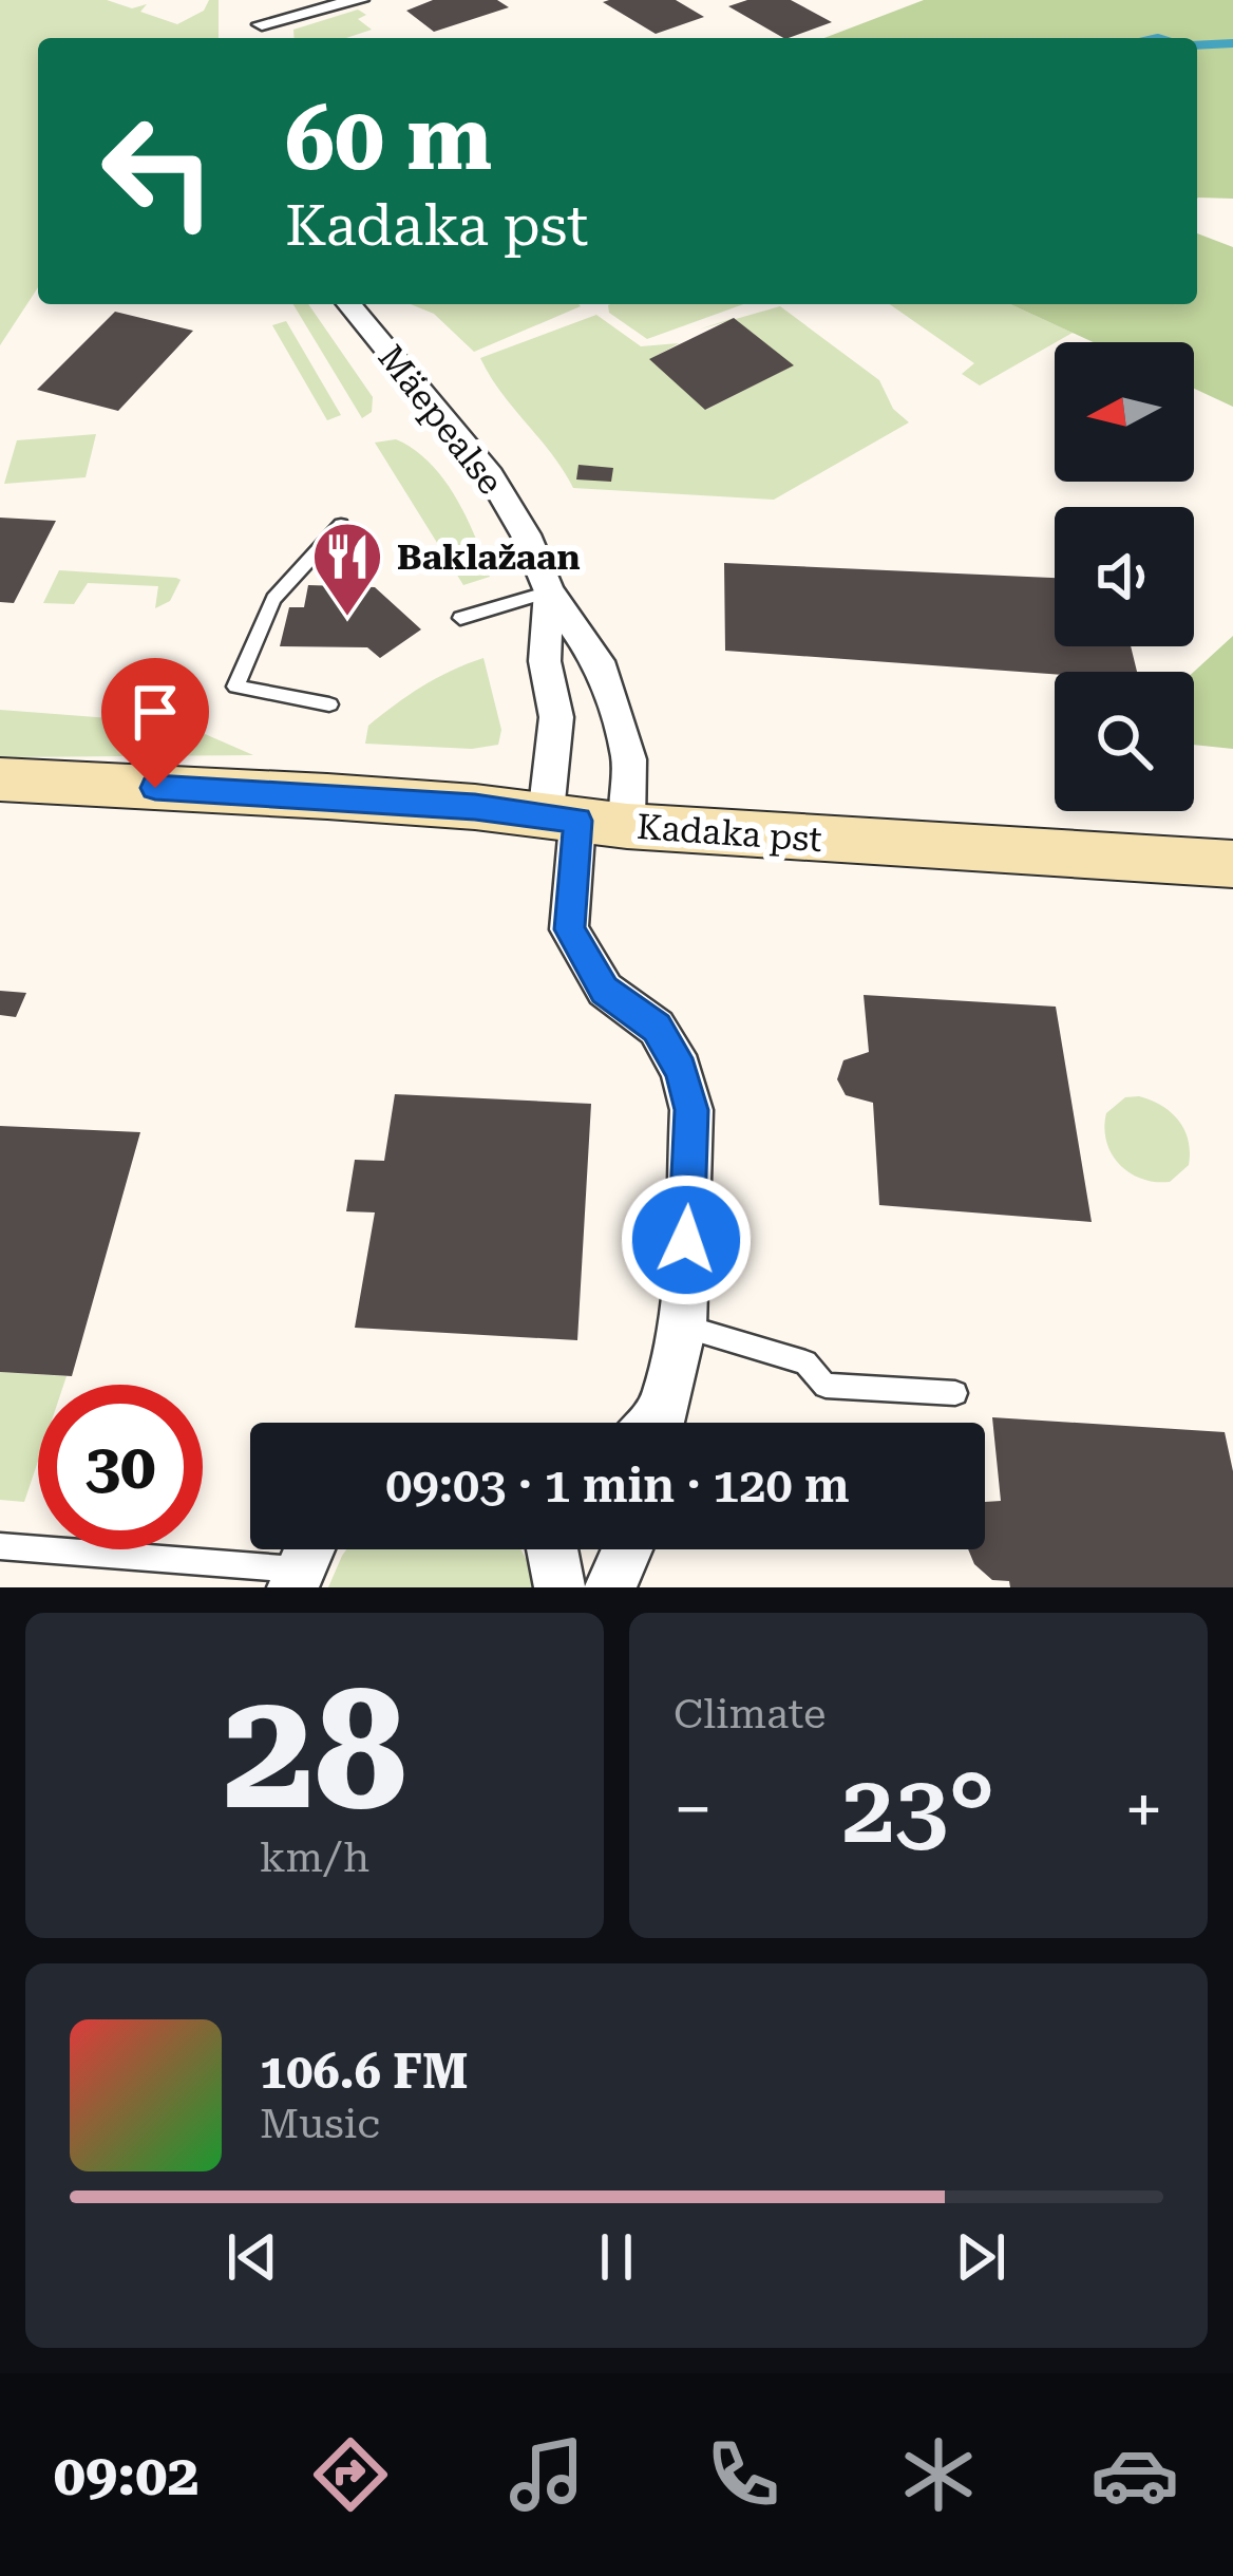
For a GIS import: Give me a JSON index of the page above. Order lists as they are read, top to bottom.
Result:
{
  "streets": {
    "main road": ["Kadaka pst"],
    "street": ["Mäepealse"]
  },
  "crossings": [
    ["Mäepealse", "Kadaka pst"]
  ],
  "places": {
    "restaurant": ["Baklažaan"]
  },
  "north": "left",
  "page": {
    "turn": ["60 m", "Kadaka pst"],
    "limit": "30",
    "trip": "09:03 · 1 min · 120 m",
    "tile": [
      ["28", "km/h"],
      "Climate"
    ],
    "heat": ["−", "23°", "+"],
    "song": ["106.6 FM", "Music"],
    "tabs": "09:02"
  }
}
